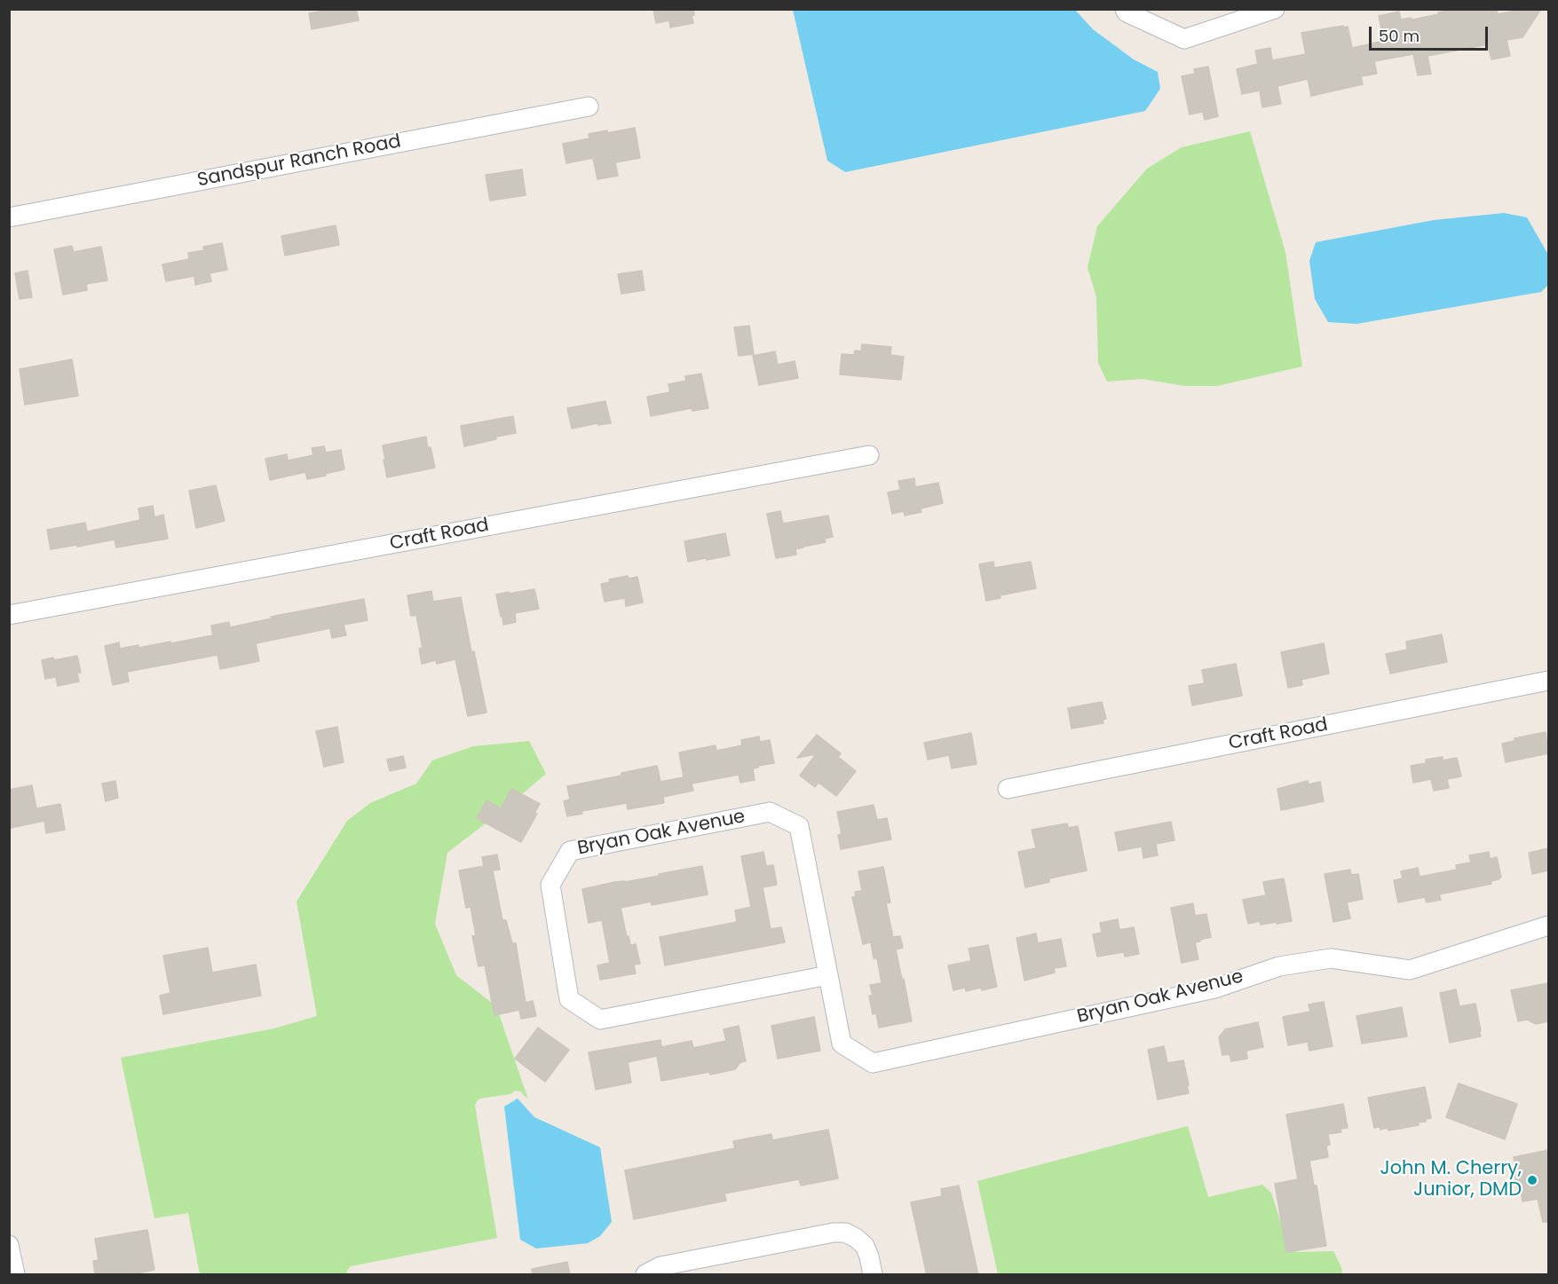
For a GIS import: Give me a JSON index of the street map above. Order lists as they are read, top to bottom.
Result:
{
  "streets": {
    "street": ["Sandspur Ranch Road", "Craft Road", "Bryan Oak Avenue"]
  },
  "places": ["John M. Cherry, Junior, DMD"],
  "scale_bar": "50 m"
}
